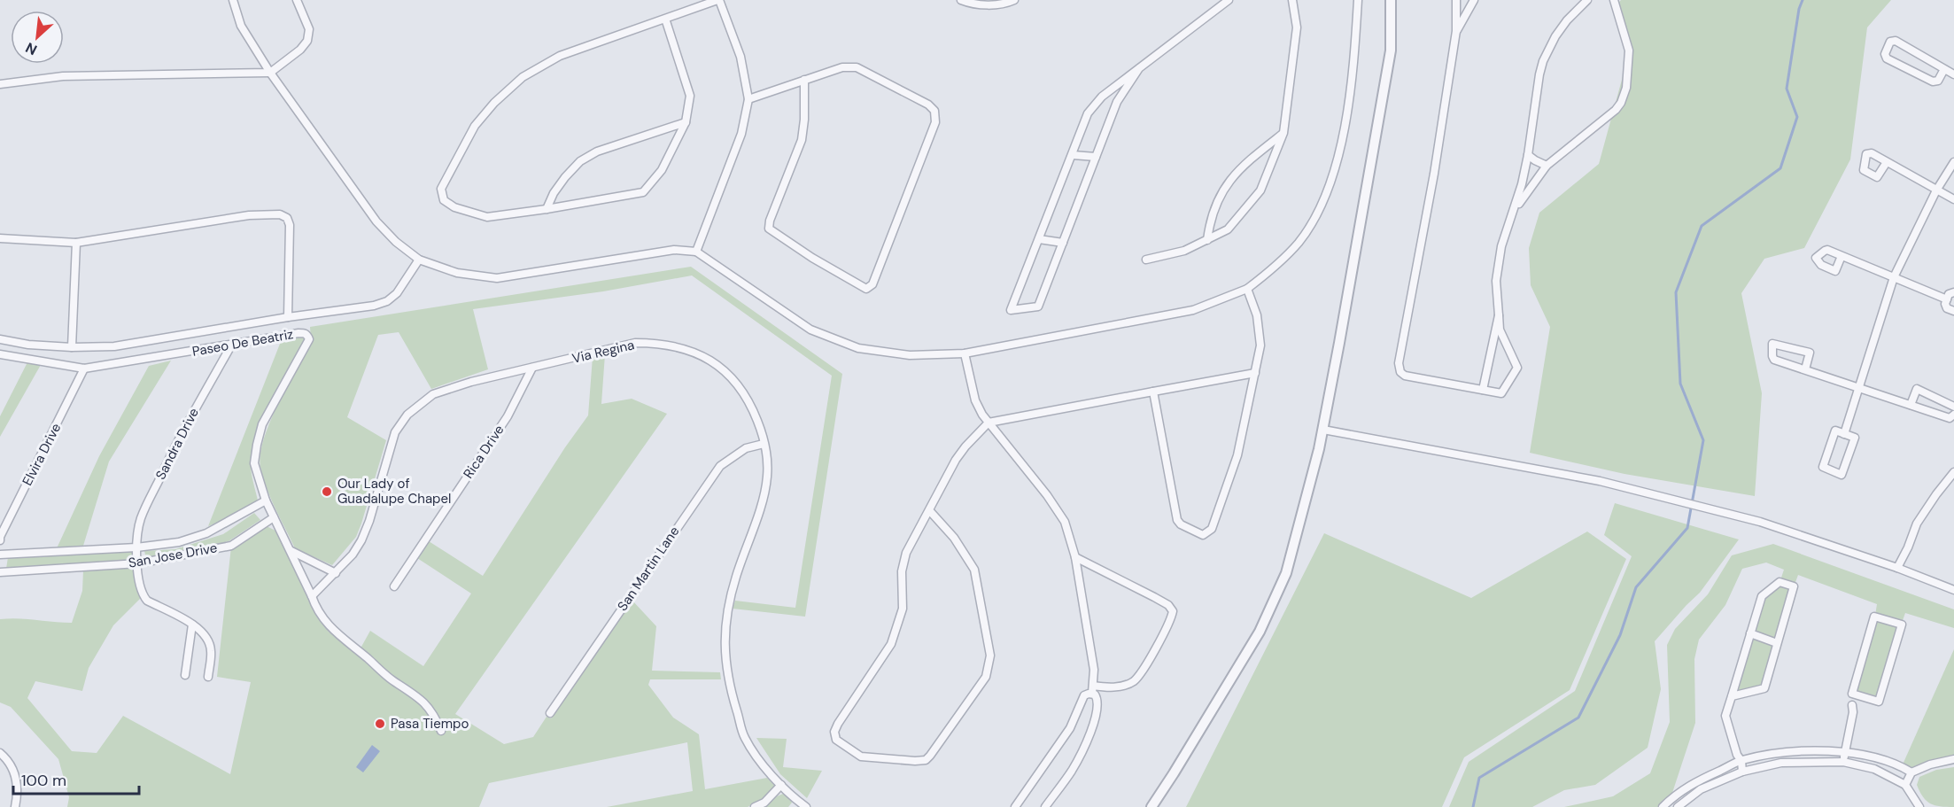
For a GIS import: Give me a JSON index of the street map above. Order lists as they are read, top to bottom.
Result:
{
  "streets": {
    "street": [
      "Paseo De Beatriz",
      "Via Regina",
      "Sandra Drive",
      "Rica Drive",
      "Elvira Drive",
      "San Jose Drive",
      "San Martin Lane"
    ]
  },
  "crossings": [
    ["Paseo De Beatriz", "Sandra Drive"],
    ["Paseo De Beatriz", "Elvira Drive"],
    ["Paseo De Beatriz", "San Jose Drive"],
    ["Via Regina", "Rica Drive"],
    ["Via Regina", "San Martin Lane"],
    ["Sandra Drive", "San Jose Drive"]
  ],
  "places": ["Our Lady of Guadalupe Chapel", "Pasa Tiempo"],
  "scale_bar": "100 m",
  "north": "bottom left"
}
